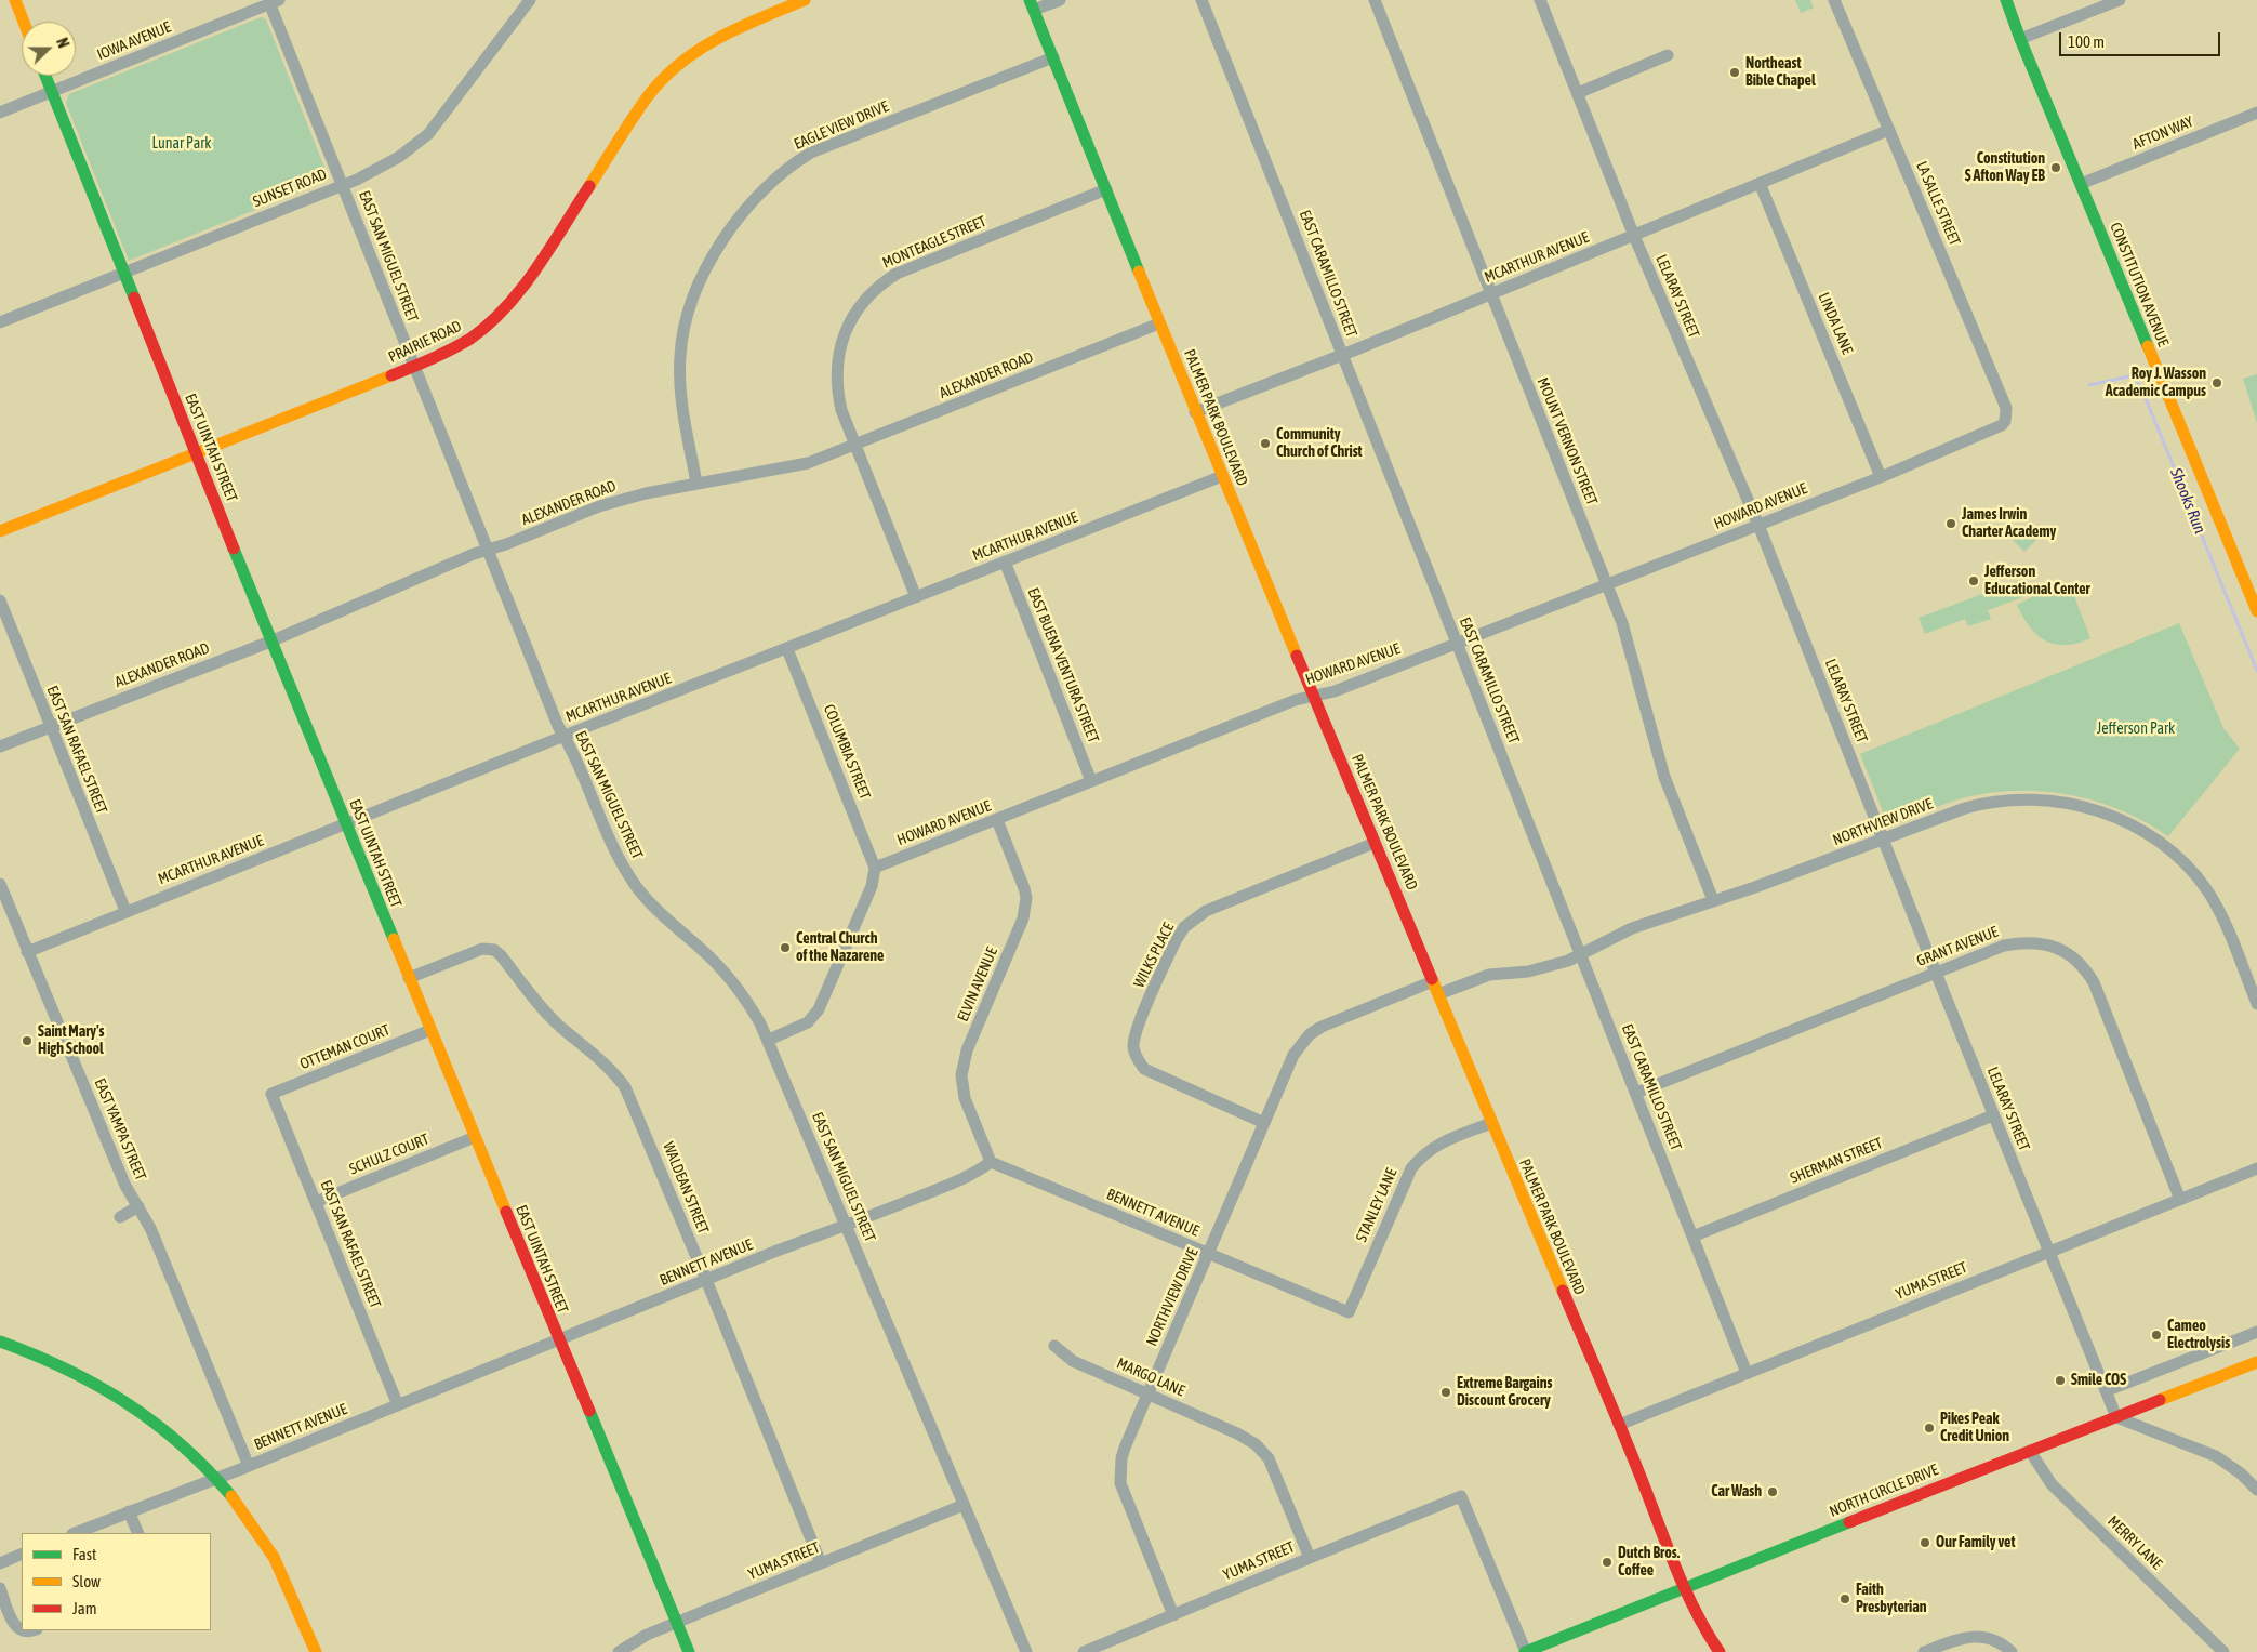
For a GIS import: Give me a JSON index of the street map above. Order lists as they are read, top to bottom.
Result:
{
  "streets": {
    "main road": [
      "CONSTITUTION AVENUE",
      "PRAIRIE ROAD",
      "PALMER PARK BOULEVARD",
      "EAST UINTAH STREET",
      "NORTH CIRCLE DRIVE"
    ],
    "street": [
      "IOWA AVENUE",
      "EAGLE VIEW DRIVE",
      "AFTON WAY",
      "SUNSET ROAD",
      "LA SALLE STREET",
      "MONTEAGLE STREET",
      "EAST SAN MIGUEL STREET",
      "MCARTHUR AVENUE",
      "EAST CARAMILLO STREET",
      "LELARAY STREET",
      "LINDA LANE",
      "ALEXANDER ROAD",
      "MOUNT VERNON STREET",
      "HOWARD AVENUE",
      "EAST BUENA VENTURA STREET",
      "EAST SAN RAFAEL STREET",
      "COLUMBIA STREET",
      "NORTHVIEW DRIVE",
      "GRANT AVENUE",
      "WILKS PLACE",
      "ELVIN AVENUE",
      "OTTEMAN COURT",
      "EAST YAMPA STREET",
      "SCHULZ COURT",
      "SHERMAN STREET",
      "WALDEAN STREET",
      "STANLEY LANE",
      "BENNETT AVENUE",
      "YUMA STREET",
      "MARGO LANE",
      "MERRY LANE"
    ]
  },
  "crossings": [
    ["IOWA AVENUE", "EAST SAN MIGUEL STREET"],
    ["IOWA AVENUE", "EAST UINTAH STREET"],
    ["EAGLE VIEW DRIVE", "ALEXANDER ROAD"],
    ["EAGLE VIEW DRIVE", "PALMER PARK BOULEVARD"],
    ["AFTON WAY", "CONSTITUTION AVENUE"],
    ["SUNSET ROAD", "EAST SAN MIGUEL STREET"],
    ["SUNSET ROAD", "EAST UINTAH STREET"],
    ["LA SALLE STREET", "MCARTHUR AVENUE"],
    ["LA SALLE STREET", "HOWARD AVENUE"],
    ["MONTEAGLE STREET", "MCARTHUR AVENUE"],
    ["MONTEAGLE STREET", "ALEXANDER ROAD"],
    ["MONTEAGLE STREET", "PALMER PARK BOULEVARD"],
    ["EAST SAN MIGUEL STREET", "MCARTHUR AVENUE"],
    ["EAST SAN MIGUEL STREET", "PRAIRIE ROAD"],
    ["EAST SAN MIGUEL STREET", "ALEXANDER ROAD"],
    ["EAST SAN MIGUEL STREET", "BENNETT AVENUE"],
    ["EAST SAN MIGUEL STREET", "YUMA STREET"],
    ["MCARTHUR AVENUE", "EAST CARAMILLO STREET"],
    ["MCARTHUR AVENUE", "LELARAY STREET"],
    ["MCARTHUR AVENUE", "LINDA LANE"],
    ["MCARTHUR AVENUE", "PALMER PARK BOULEVARD"],
    ["MCARTHUR AVENUE", "MOUNT VERNON STREET"],
    ["MCARTHUR AVENUE", "EAST UINTAH STREET"],
    ["MCARTHUR AVENUE", "EAST BUENA VENTURA STREET"],
    ["MCARTHUR AVENUE", "EAST SAN RAFAEL STREET"],
    ["MCARTHUR AVENUE", "COLUMBIA STREET"],
    ["MCARTHUR AVENUE", "EAST YAMPA STREET"],
    ["EAST CARAMILLO STREET", "HOWARD AVENUE"],
    ["EAST CARAMILLO STREET", "NORTHVIEW DRIVE"],
    ["EAST CARAMILLO STREET", "GRANT AVENUE"],
    ["EAST CARAMILLO STREET", "SHERMAN STREET"],
    ["EAST CARAMILLO STREET", "YUMA STREET"],
    ["LELARAY STREET", "HOWARD AVENUE"],
    ["LELARAY STREET", "NORTHVIEW DRIVE"],
    ["LELARAY STREET", "GRANT AVENUE"],
    ["LELARAY STREET", "SHERMAN STREET"],
    ["LELARAY STREET", "YUMA STREET"],
    ["LELARAY STREET", "NORTH CIRCLE DRIVE"],
    ["LINDA LANE", "HOWARD AVENUE"],
    ["PRAIRIE ROAD", "EAST UINTAH STREET"],
    ["ALEXANDER ROAD", "PALMER PARK BOULEVARD"],
    ["ALEXANDER ROAD", "EAST UINTAH STREET"],
    ["ALEXANDER ROAD", "EAST SAN RAFAEL STREET"],
    ["PALMER PARK BOULEVARD", "HOWARD AVENUE"],
    ["PALMER PARK BOULEVARD", "NORTHVIEW DRIVE"],
    ["PALMER PARK BOULEVARD", "WILKS PLACE"],
    ["PALMER PARK BOULEVARD", "STANLEY LANE"],
    ["PALMER PARK BOULEVARD", "YUMA STREET"],
    ["PALMER PARK BOULEVARD", "NORTH CIRCLE DRIVE"],
    ["MOUNT VERNON STREET", "HOWARD AVENUE"],
    ["MOUNT VERNON STREET", "NORTHVIEW DRIVE"],
    ["EAST UINTAH STREET", "OTTEMAN COURT"],
    ["EAST UINTAH STREET", "SCHULZ COURT"],
    ["EAST UINTAH STREET", "WALDEAN STREET"],
    ["EAST UINTAH STREET", "BENNETT AVENUE"],
    ["EAST UINTAH STREET", "YUMA STREET"],
    ["HOWARD AVENUE", "EAST BUENA VENTURA STREET"],
    ["HOWARD AVENUE", "COLUMBIA STREET"],
    ["HOWARD AVENUE", "ELVIN AVENUE"],
    ["EAST SAN RAFAEL STREET", "OTTEMAN COURT"],
    ["EAST SAN RAFAEL STREET", "SCHULZ COURT"],
    ["EAST SAN RAFAEL STREET", "BENNETT AVENUE"],
    ["NORTHVIEW DRIVE", "WILKS PLACE"],
    ["NORTHVIEW DRIVE", "BENNETT AVENUE"],
    ["NORTHVIEW DRIVE", "YUMA STREET"],
    ["NORTHVIEW DRIVE", "MARGO LANE"],
    ["GRANT AVENUE", "YUMA STREET"],
    ["ELVIN AVENUE", "BENNETT AVENUE"],
    ["EAST YAMPA STREET", "BENNETT AVENUE"],
    ["WALDEAN STREET", "BENNETT AVENUE"],
    ["WALDEAN STREET", "YUMA STREET"],
    ["STANLEY LANE", "BENNETT AVENUE"],
    ["YUMA STREET", "MARGO LANE"],
    ["NORTH CIRCLE DRIVE", "MERRY LANE"]
  ],
  "water": ["Shooks Run"],
  "parks": ["Lunar Park", "Jefferson Park"],
  "places": [
    "Northeast Bible Chapel",
    "Constitution $ Afton Way EB",
    "Roy J. Wasson Academic Campus",
    "Community Church of Christ",
    "James Irwin Charter Academy",
    "Jefferson Educational Center",
    "Central Church of the Nazarene",
    "Saint Mary's High School",
    "Cameo Electrolysis",
    "Smile COS",
    "Extreme Bargains Discount Grocery",
    "Pikes Peak Credit Union",
    "Car Wash",
    "Our Family vet",
    "Dutch Bros. Coffee",
    "Faith Presbyterian"
  ],
  "legend": ["Fast", "Slow", "Jam"],
  "scale_bar": "100 m",
  "north": "right"
}
